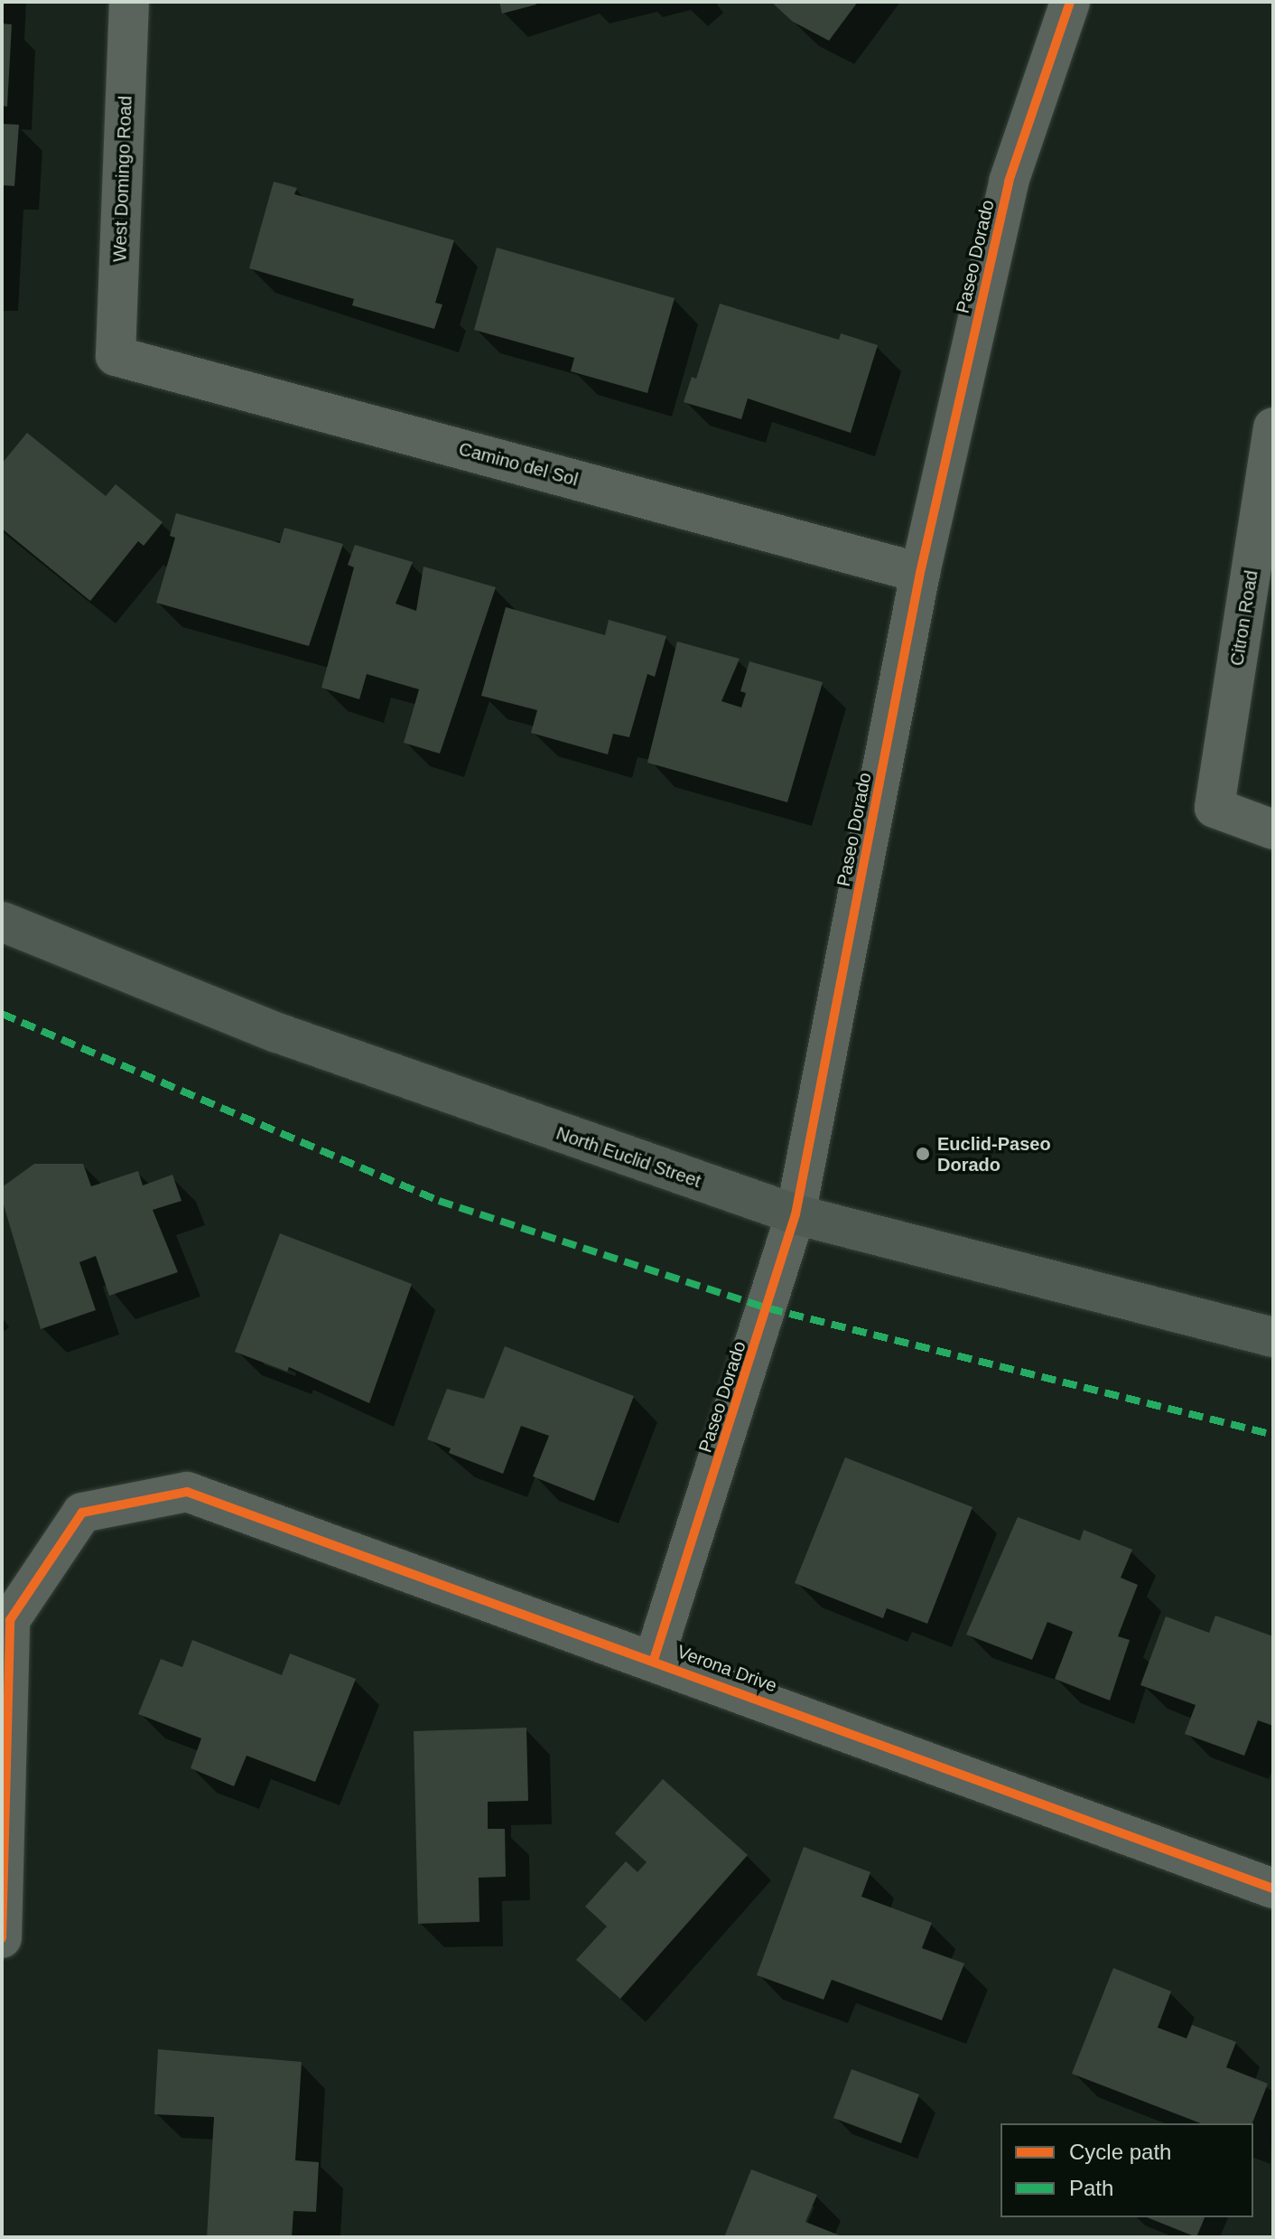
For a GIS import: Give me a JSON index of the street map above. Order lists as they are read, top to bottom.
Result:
{
  "streets": {
    "main road": ["North Euclid Street"],
    "street": [
      "West Domingo Road",
      "Paseo Dorado",
      "Camino del Sol",
      "Citron Road",
      "Verona Drive"
    ]
  },
  "crossings": [
    ["West Domingo Road", "Camino del Sol"],
    ["Paseo Dorado", "Camino del Sol"],
    ["Paseo Dorado", "North Euclid Street"],
    ["Paseo Dorado", "Verona Drive"]
  ],
  "places": ["Euclid-Paseo Dorado"],
  "legend": ["Cycle path", "Path"]
}
